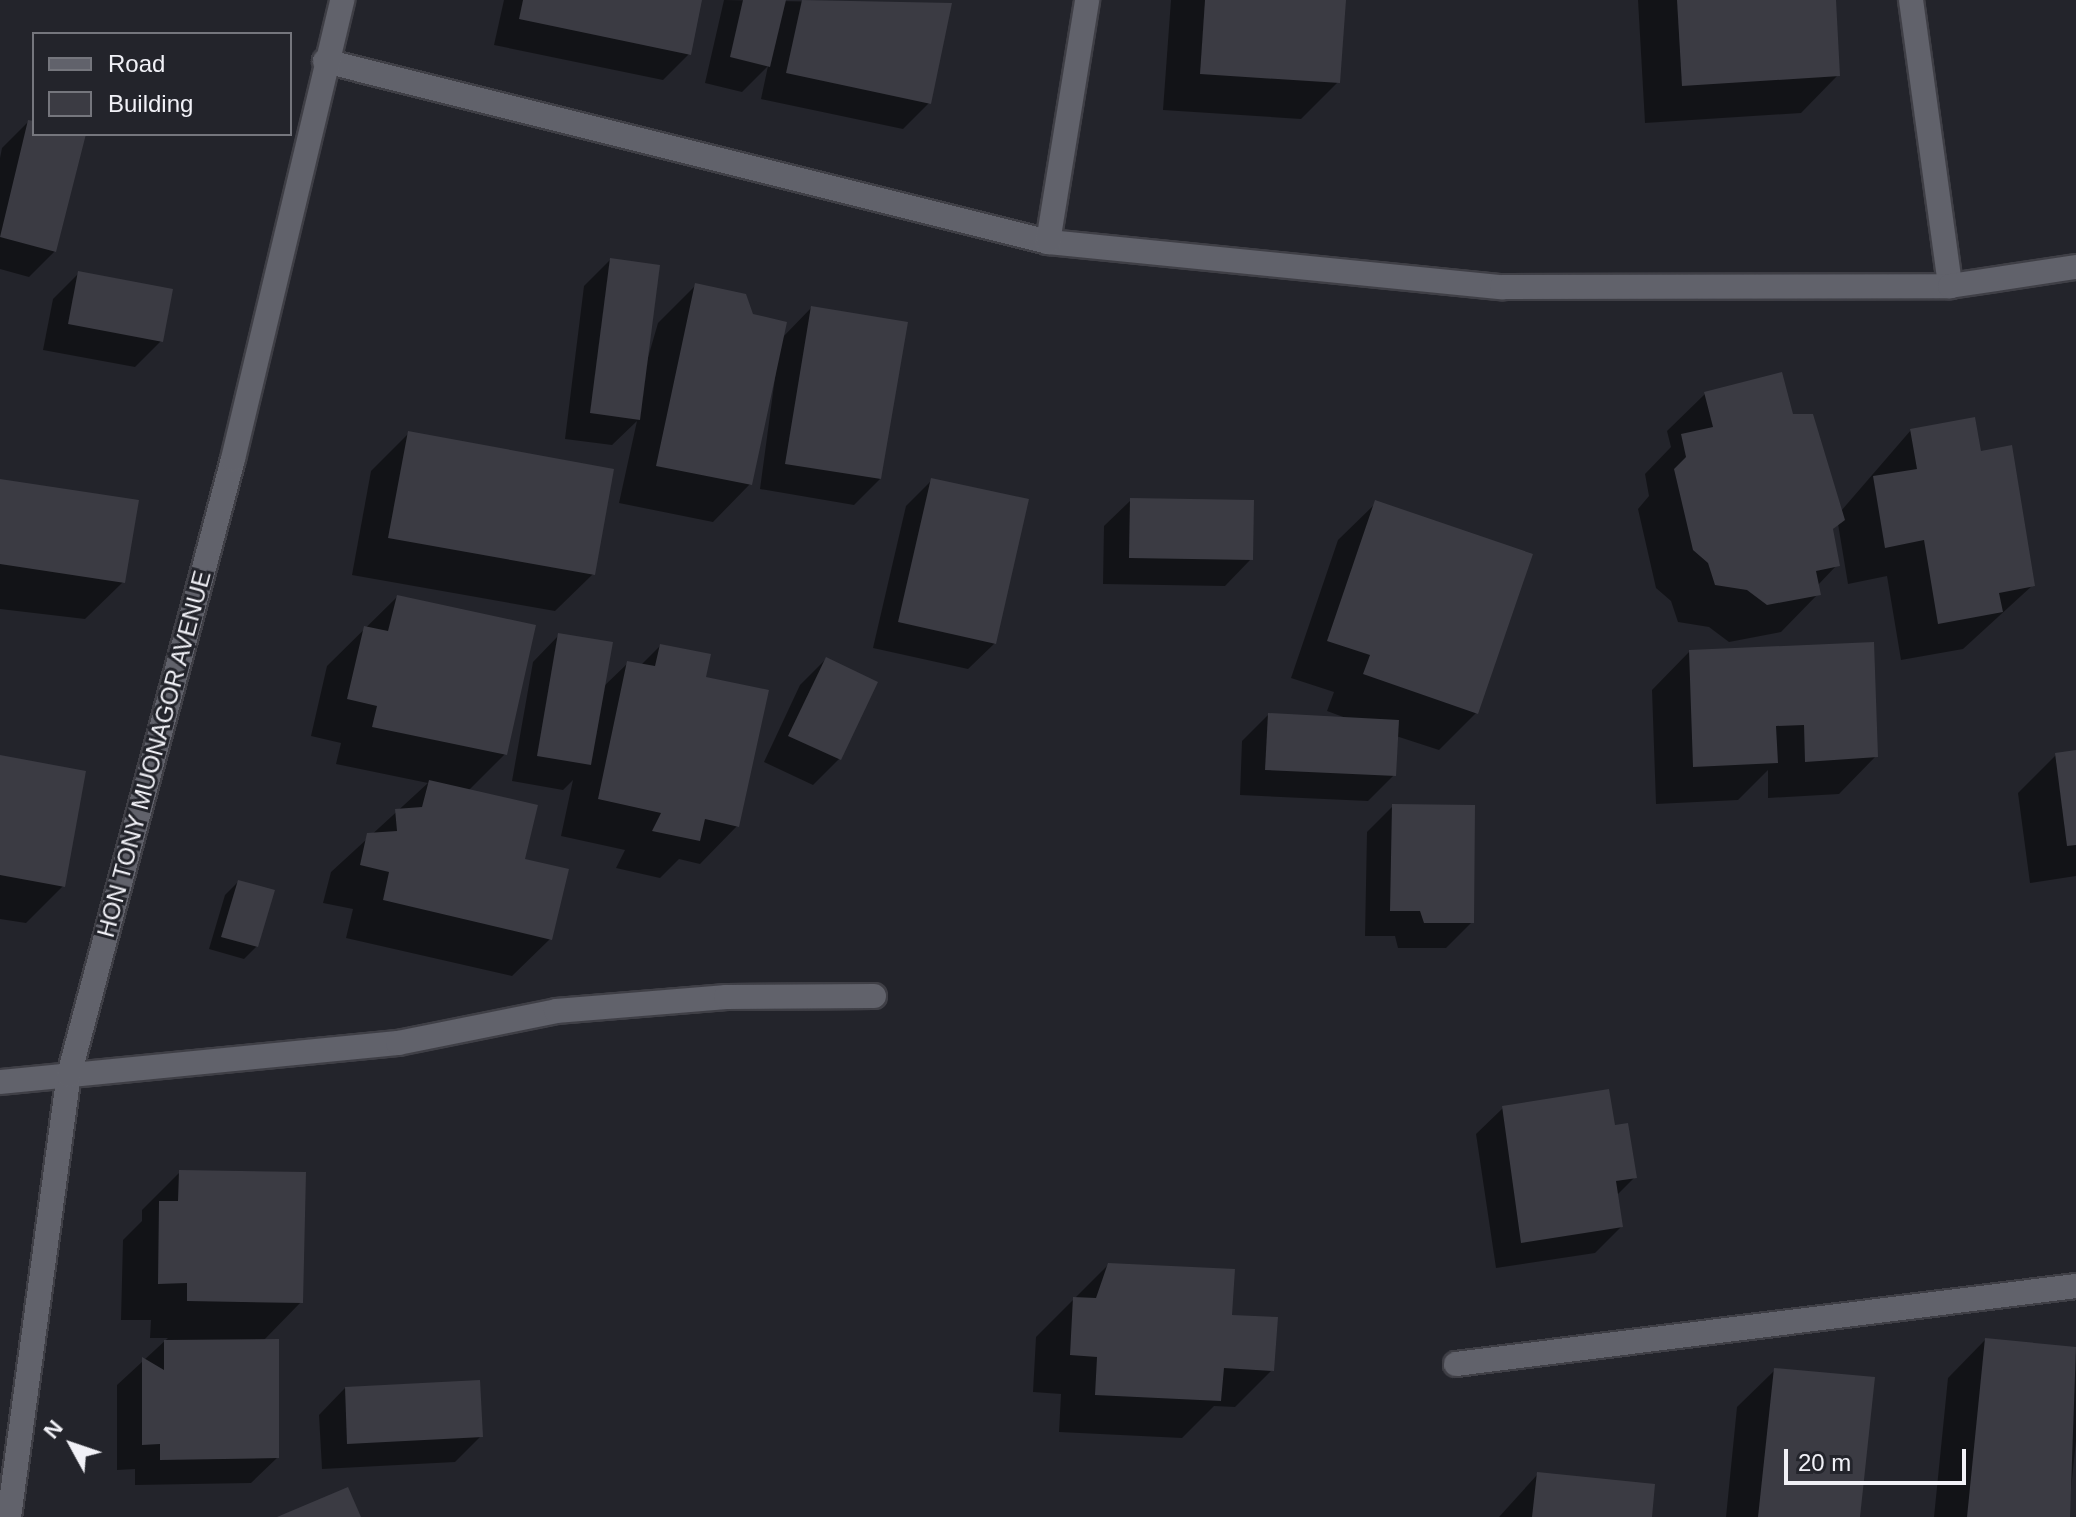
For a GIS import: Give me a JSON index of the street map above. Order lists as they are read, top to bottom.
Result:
{
  "streets": {
    "street": ["HON TONY MUONAGOR AVENUE"]
  },
  "legend": ["Road", "Building"],
  "scale_bar": "20 m",
  "north": "top left"
}
